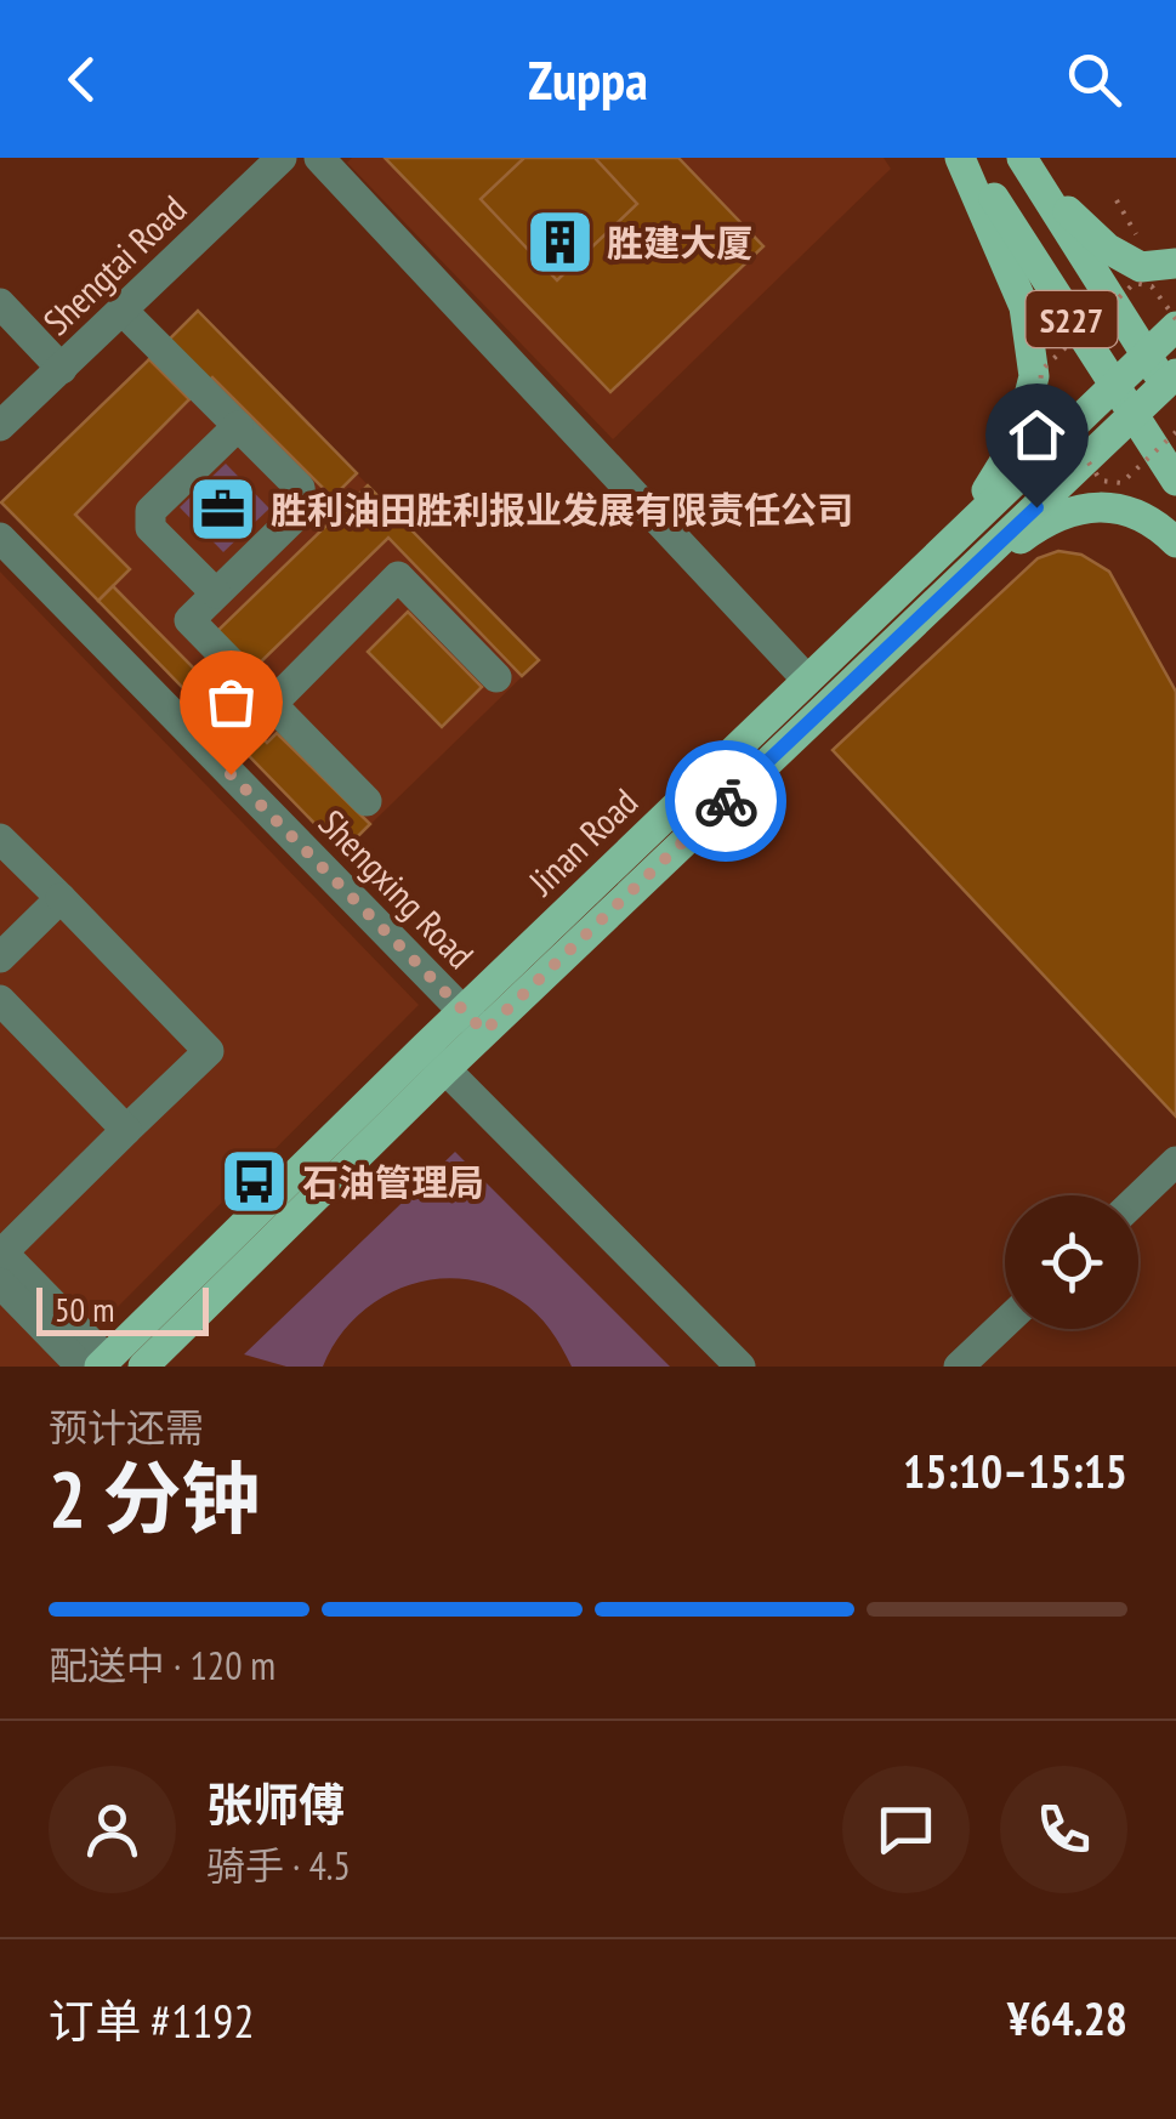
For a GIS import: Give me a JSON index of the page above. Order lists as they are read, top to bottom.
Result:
{
  "streets": {
    "main road": ["S227", "Jinan Road"],
    "street": ["Shengtai Road", "Shengxing Road"]
  },
  "crossings": [
    ["S227", "Jinan Road"],
    ["Jinan Road", "Shengxing Road"]
  ],
  "places": {
    "building": ["胜建大厦"],
    "office": ["胜利油田胜利报业发展有限责任公司"],
    "bus stop": ["石油管理局"]
  },
  "scale_bar": "50 m",
  "page": {
    "header": "Zuppa",
    "scale": "50 m",
    "heading": ["2 分钟", "预计还需", "15:10–15:15"],
    "panel": [
      "张师傅",
      "骑手 · 4.5",
      "订单 #1192",
      "¥64.28"
    ],
    "bar": "配送中 · 120 m"
  }
}
